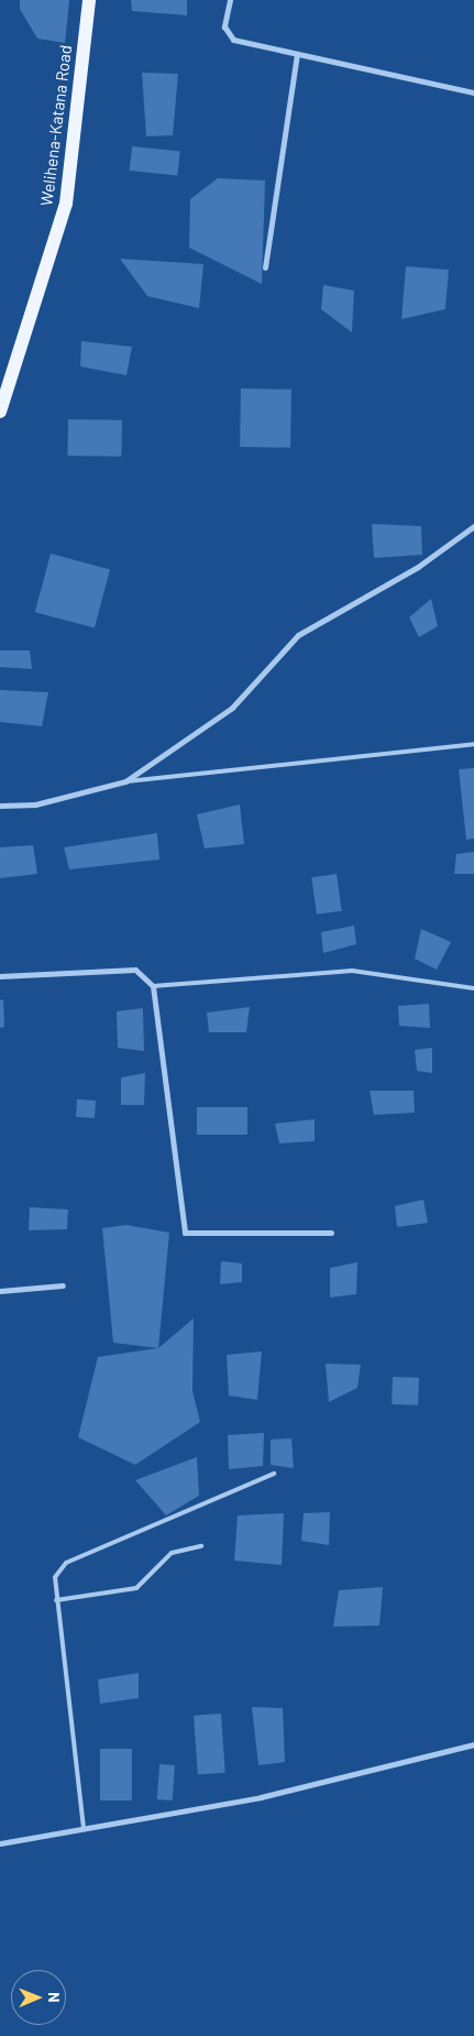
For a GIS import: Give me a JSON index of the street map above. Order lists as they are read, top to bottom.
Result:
{
  "streets": {
    "main road": ["Welihena-Katana Road"]
  },
  "north": "right"
}
